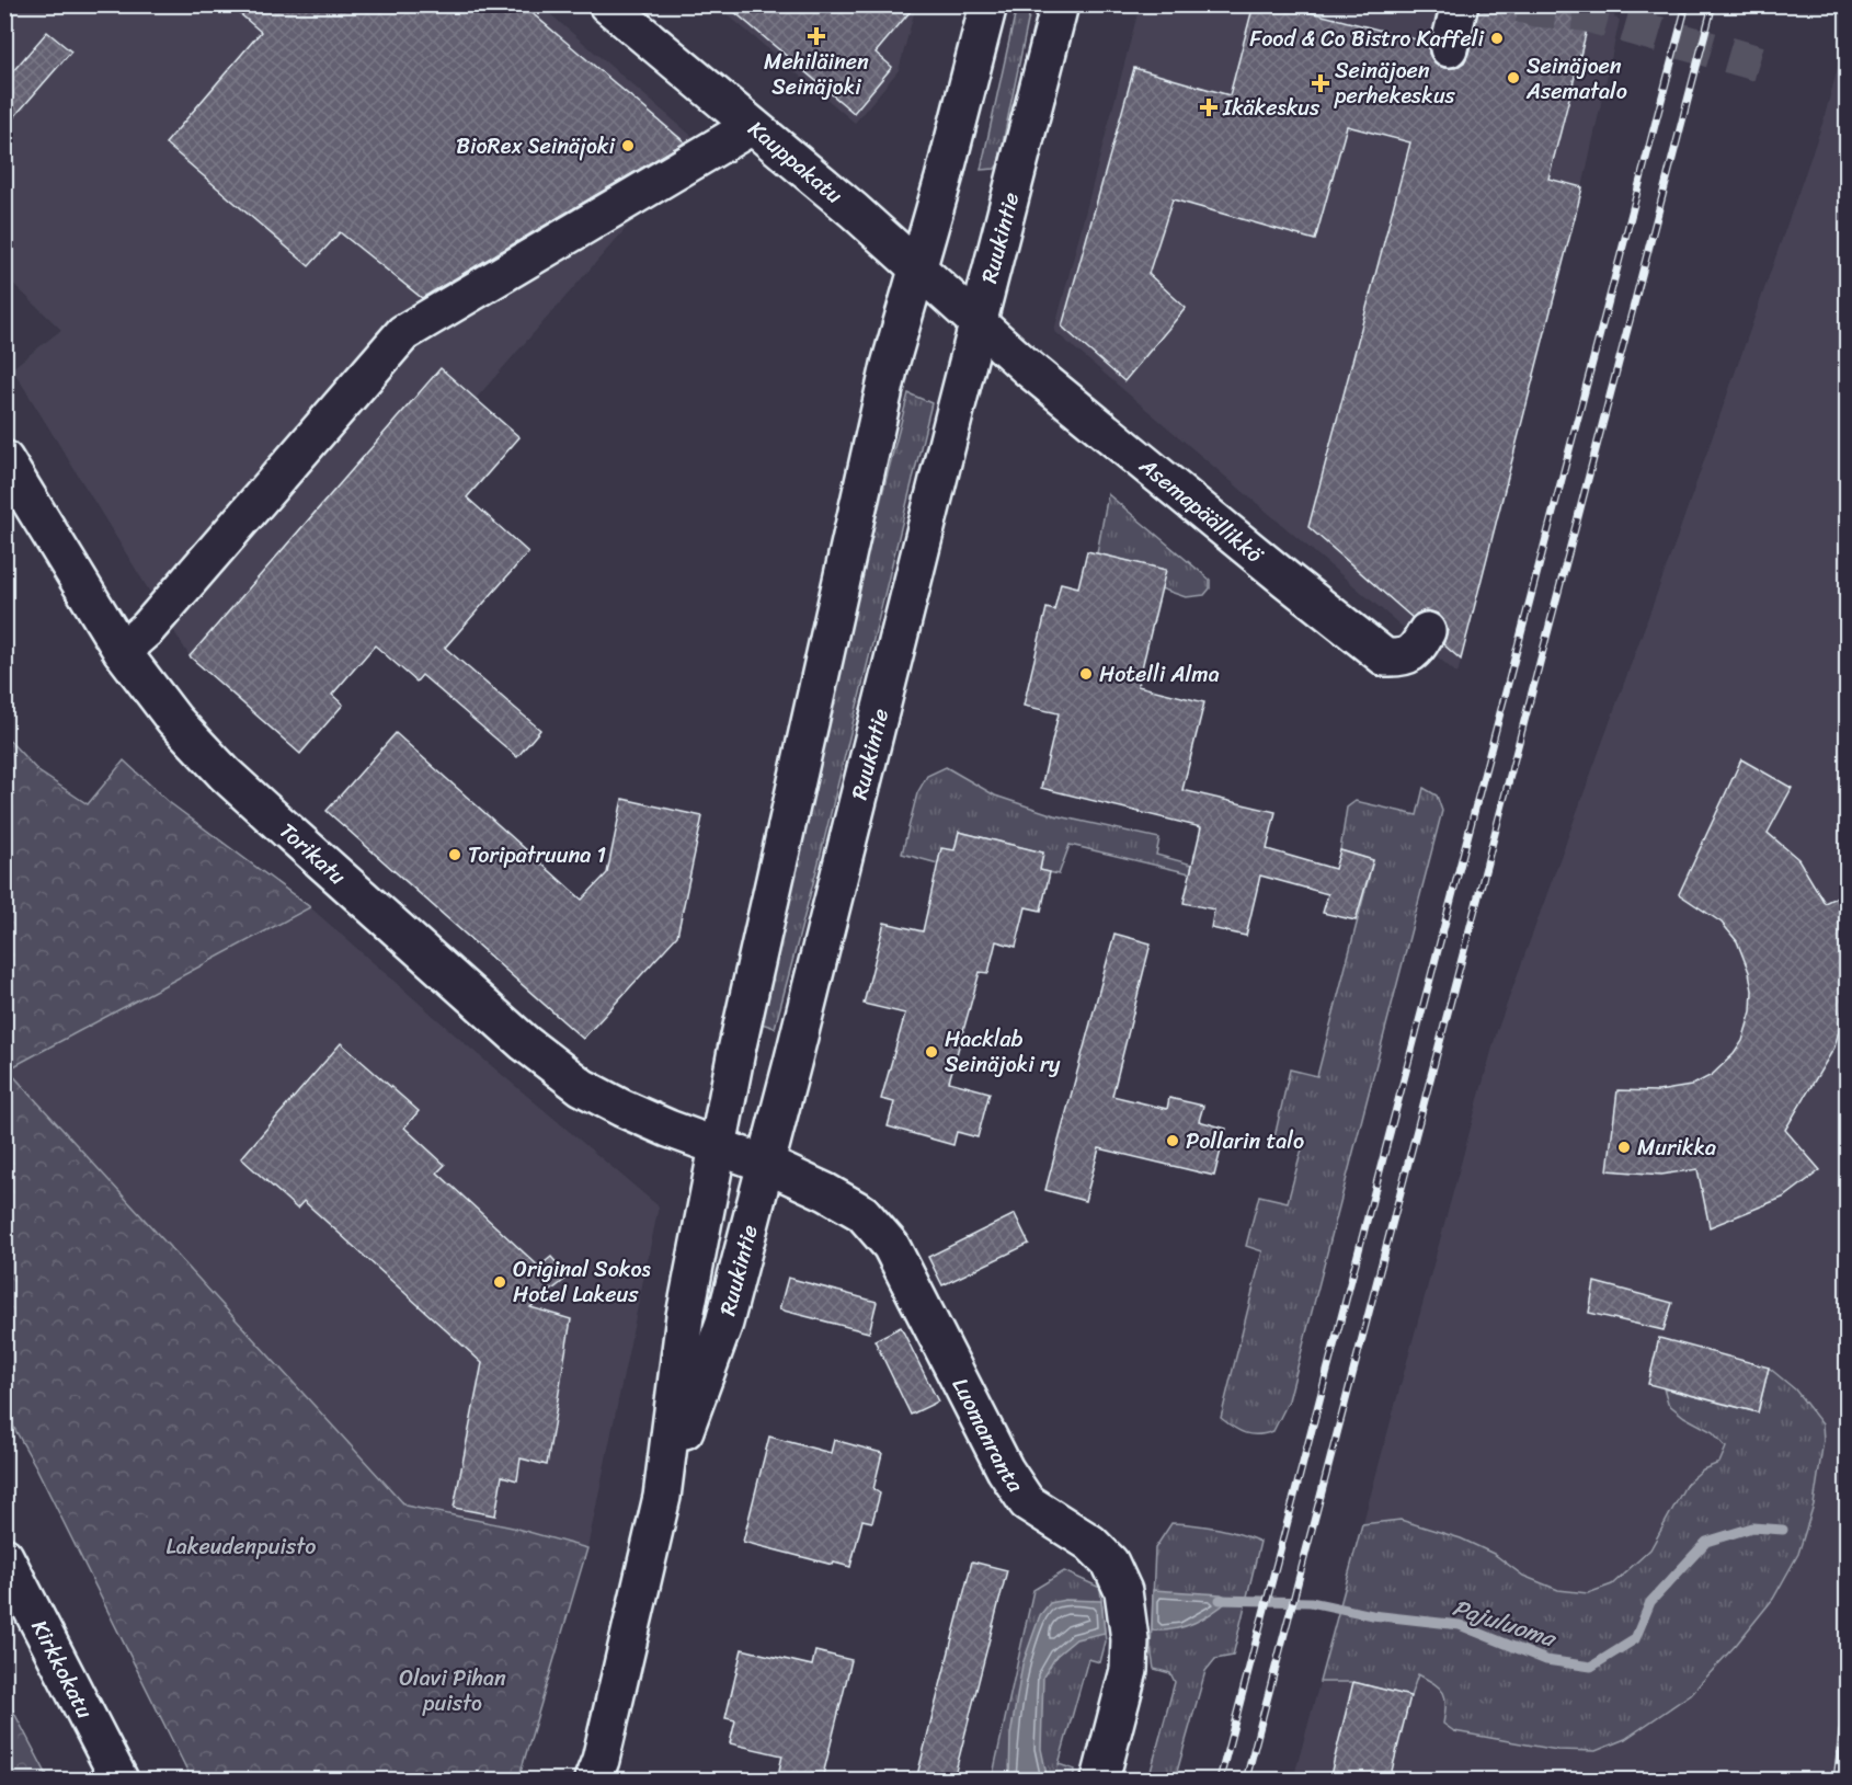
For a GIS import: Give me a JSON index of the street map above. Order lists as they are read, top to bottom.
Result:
{
  "streets": {
    "street": [
      "Kauppakatu",
      "Ruukintie",
      "Asemapäällikkö",
      "Torikatu",
      "Luomanranta",
      "Kirkkokatu"
    ]
  },
  "crossings": [
    ["Kauppakatu", "Ruukintie"],
    ["Kauppakatu", "Asemapäällikkö"],
    ["Ruukintie", "Asemapäällikkö"],
    ["Ruukintie", "Torikatu"],
    ["Ruukintie", "Luomanranta"],
    ["Torikatu", "Luomanranta"]
  ],
  "water": ["Pajuluoma"],
  "parks": ["Lakeudenpuisto", "Olavi Pihan puisto"],
  "places": {
    "health": ["Mehiläinen Seinäjoki", "Seinäjoen perhekeskus", "Ikäkeskus"],
    "other": [
      "Food & Co Bistro Kaffeli",
      "Seinäjoen Asematalo",
      "BioRex Seinäjoki",
      "Hotelli Alma",
      "Toripatruuna 1",
      "Hacklab Seinäjoki ry",
      "Pollarin talo",
      "Murikka",
      "Original Sokos Hotel Lakeus"
    ]
  }
}
